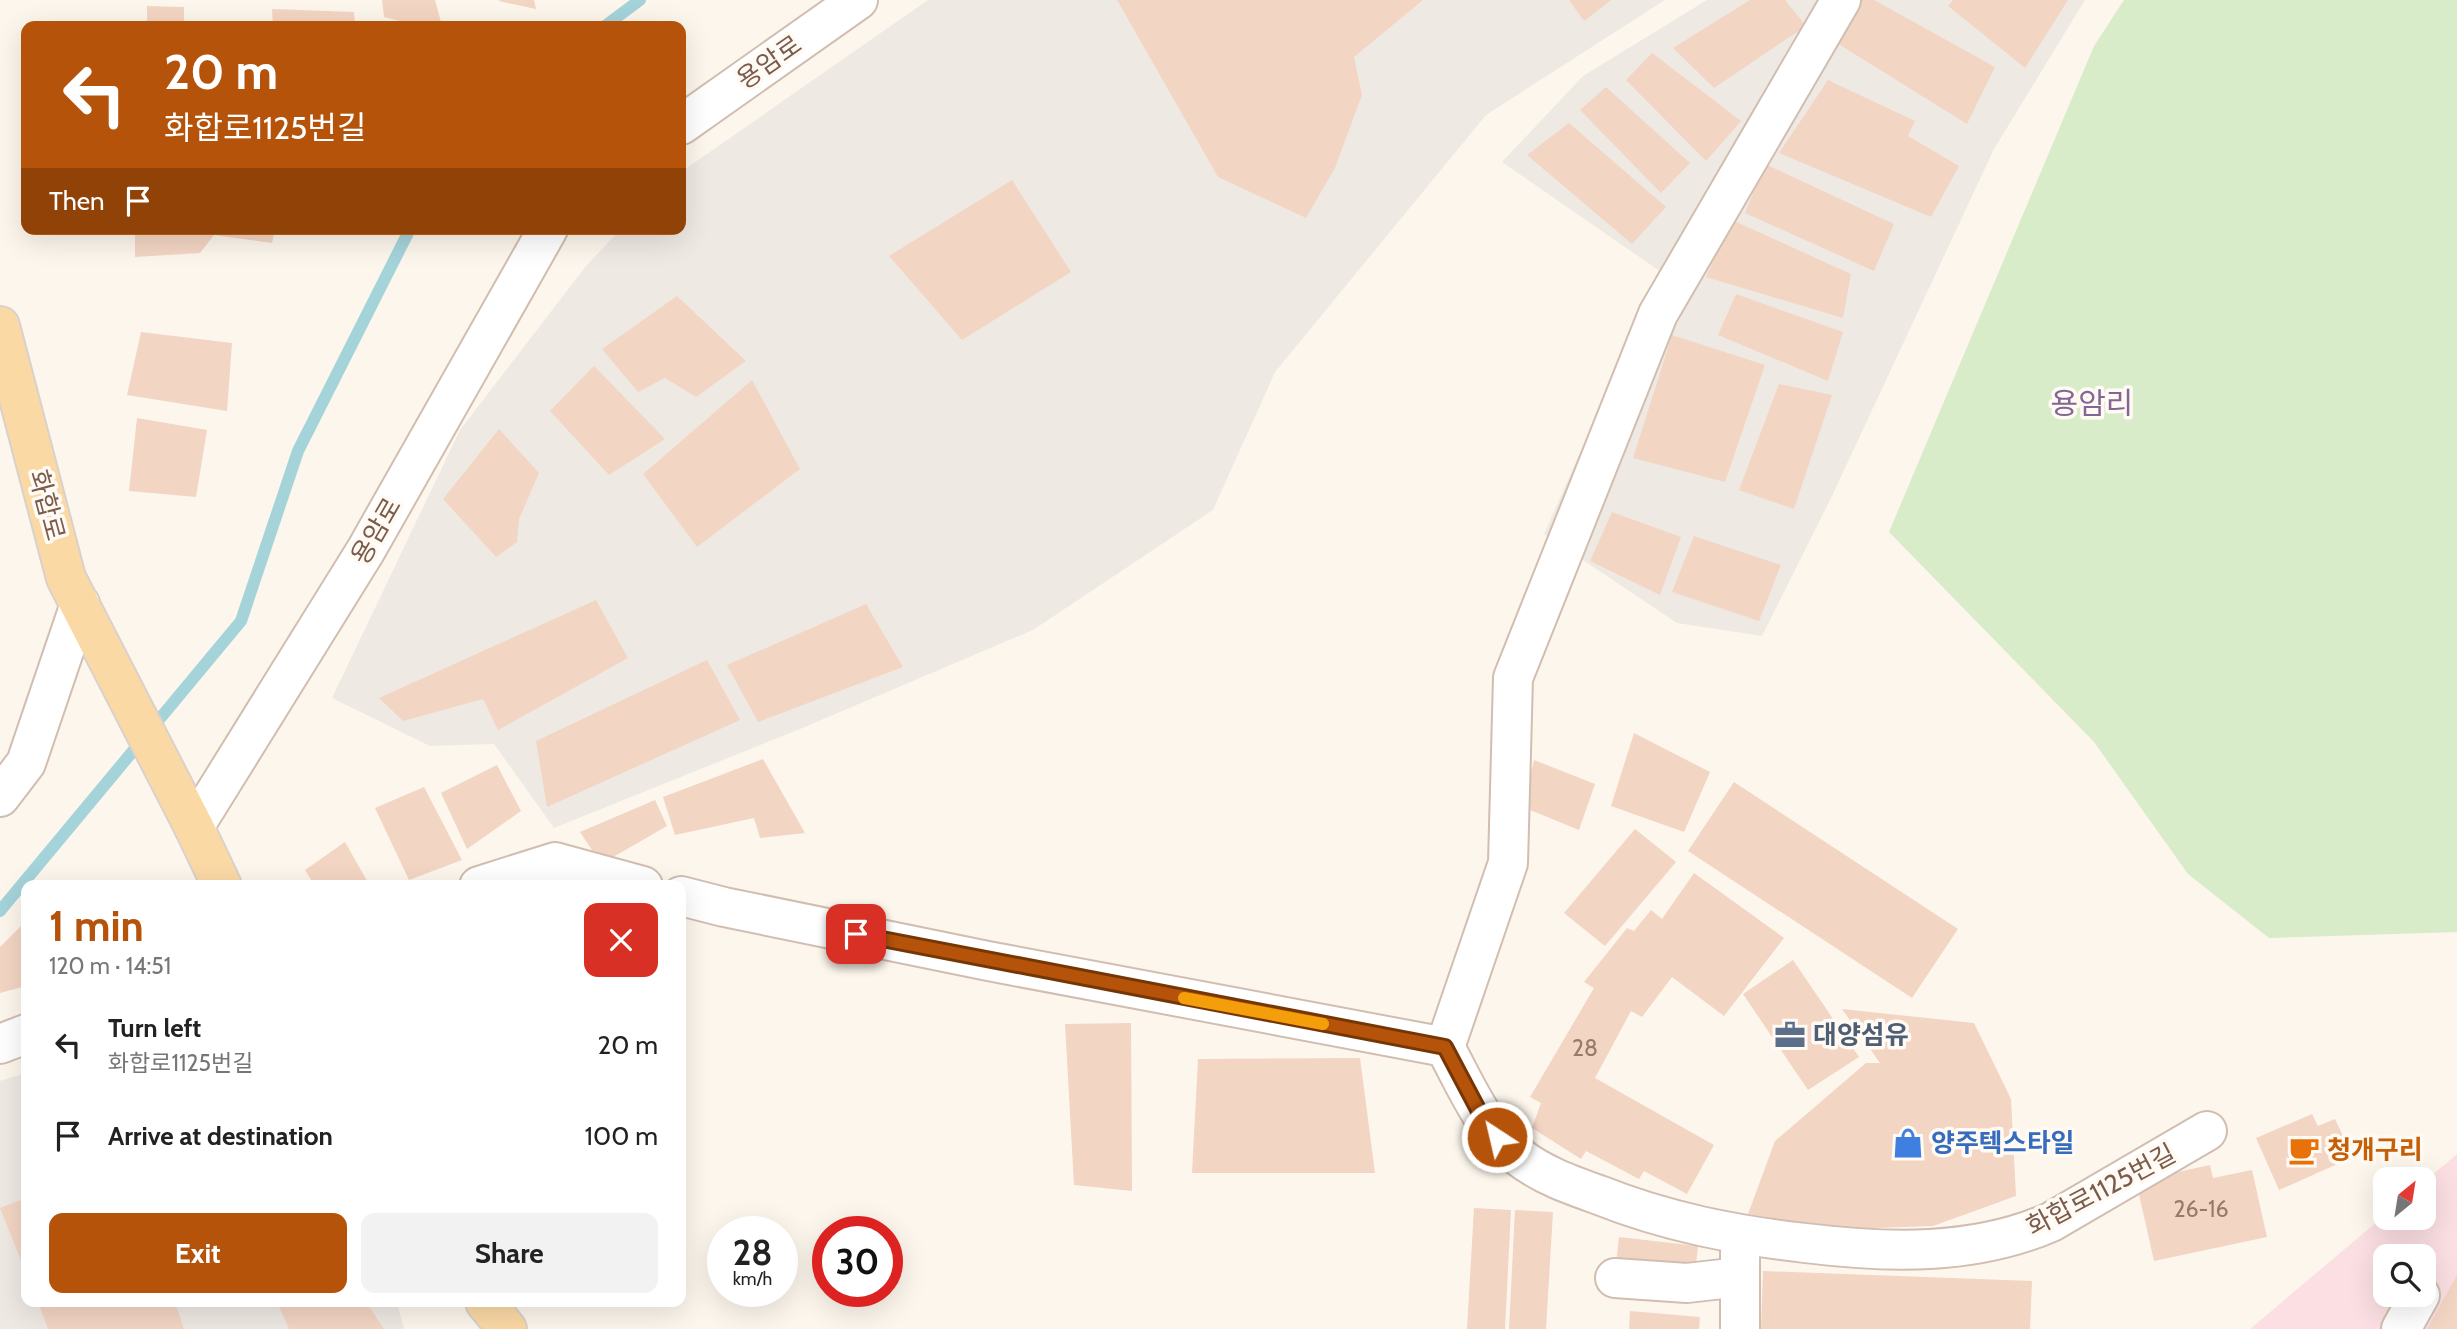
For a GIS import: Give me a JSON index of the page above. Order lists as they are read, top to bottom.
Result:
{
  "streets": {
    "main road": ["화합로"],
    "street": ["용암로", "화합로1125번길"]
  },
  "crossings": [
    ["용암로", "화합로"]
  ],
  "districts": ["용암리"],
  "places": {
    "office": ["대양섬유"],
    "shop": ["양주텍스타일"],
    "cafe": ["청개구리"]
  },
  "house_numbers": ["28", "26-16"],
  "north": "top right",
  "page": {
    "turn": ["20 m", "화합로1125번길"],
    "then": "Then",
    "heading": ["1 min", "120 m · 14:51"],
    "list": [
      {
        "name": "Turn left",
        "note": "화합로1125번길",
        "value": "20 m"
      },
      {
        "name": "Arrive at destination",
        "value": "100 m"
      }
    ],
    "buttons": ["Exit", "Share"],
    "speed": "28 km/h",
    "limit": "30"
  }
}
